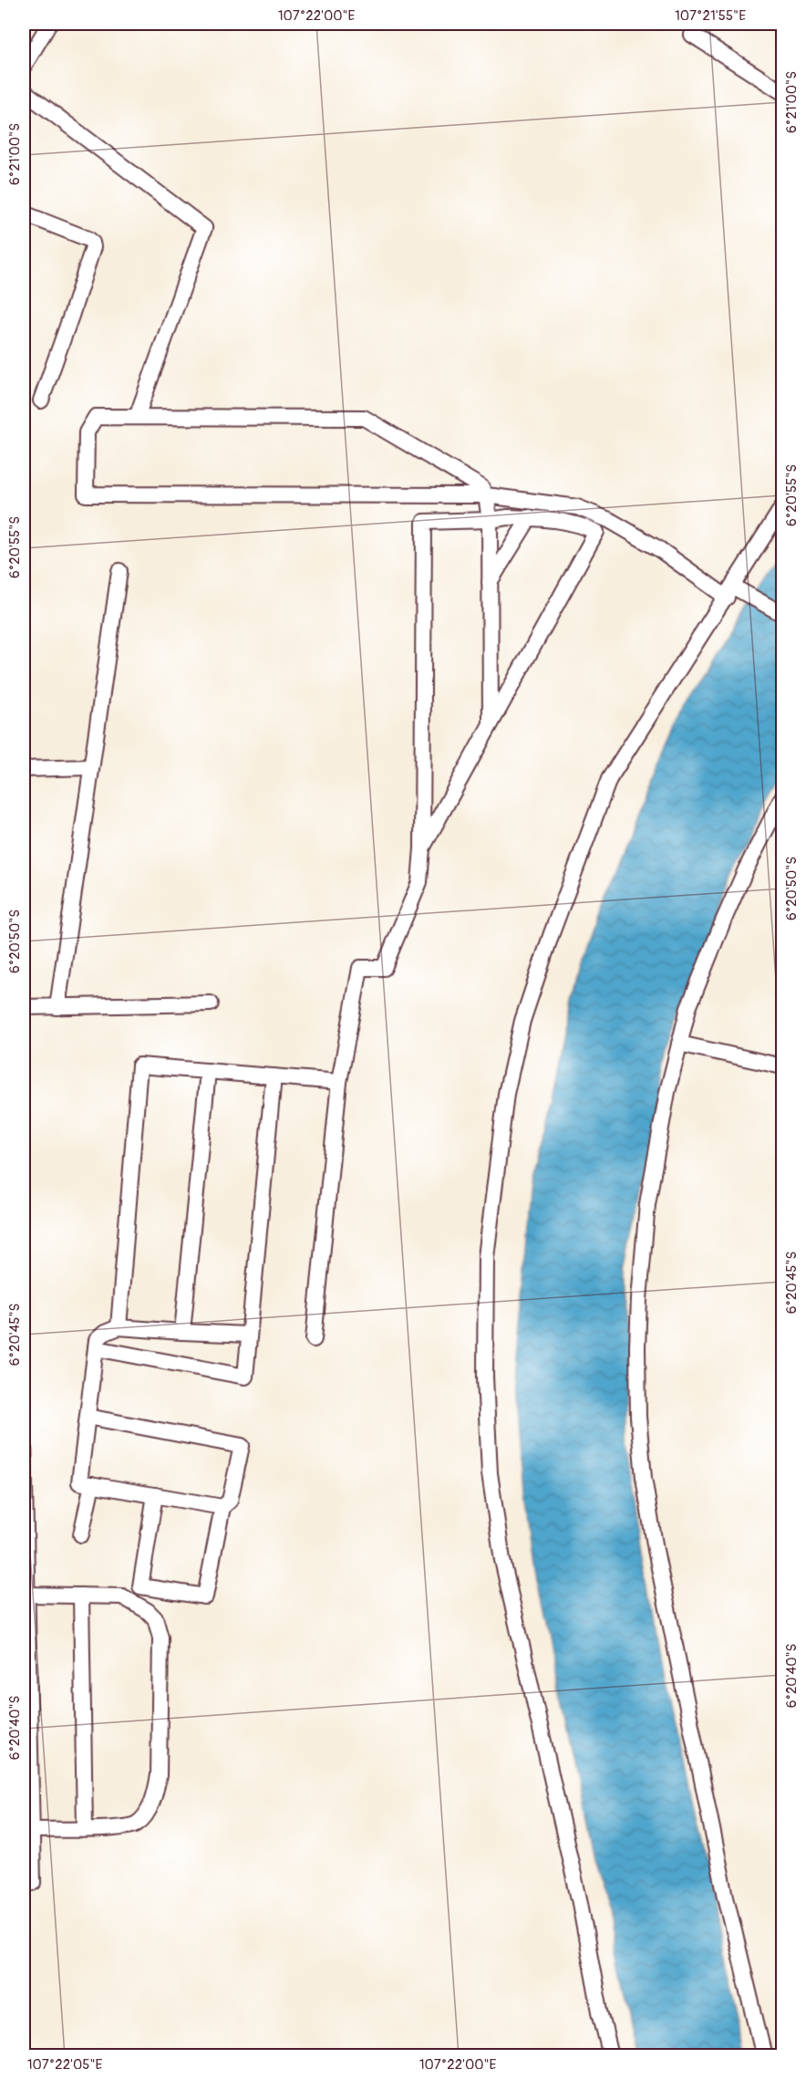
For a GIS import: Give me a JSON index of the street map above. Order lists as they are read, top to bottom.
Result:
{
  "coordinates": [
    "107°22'00\"E",
    "107°21'55\"E",
    "6°21'00\"S",
    "6°20'55\"S",
    "6°20'50\"S",
    "6°20'45\"S",
    "6°20'40\"S",
    "107°22'05\"E"
  ]
}
